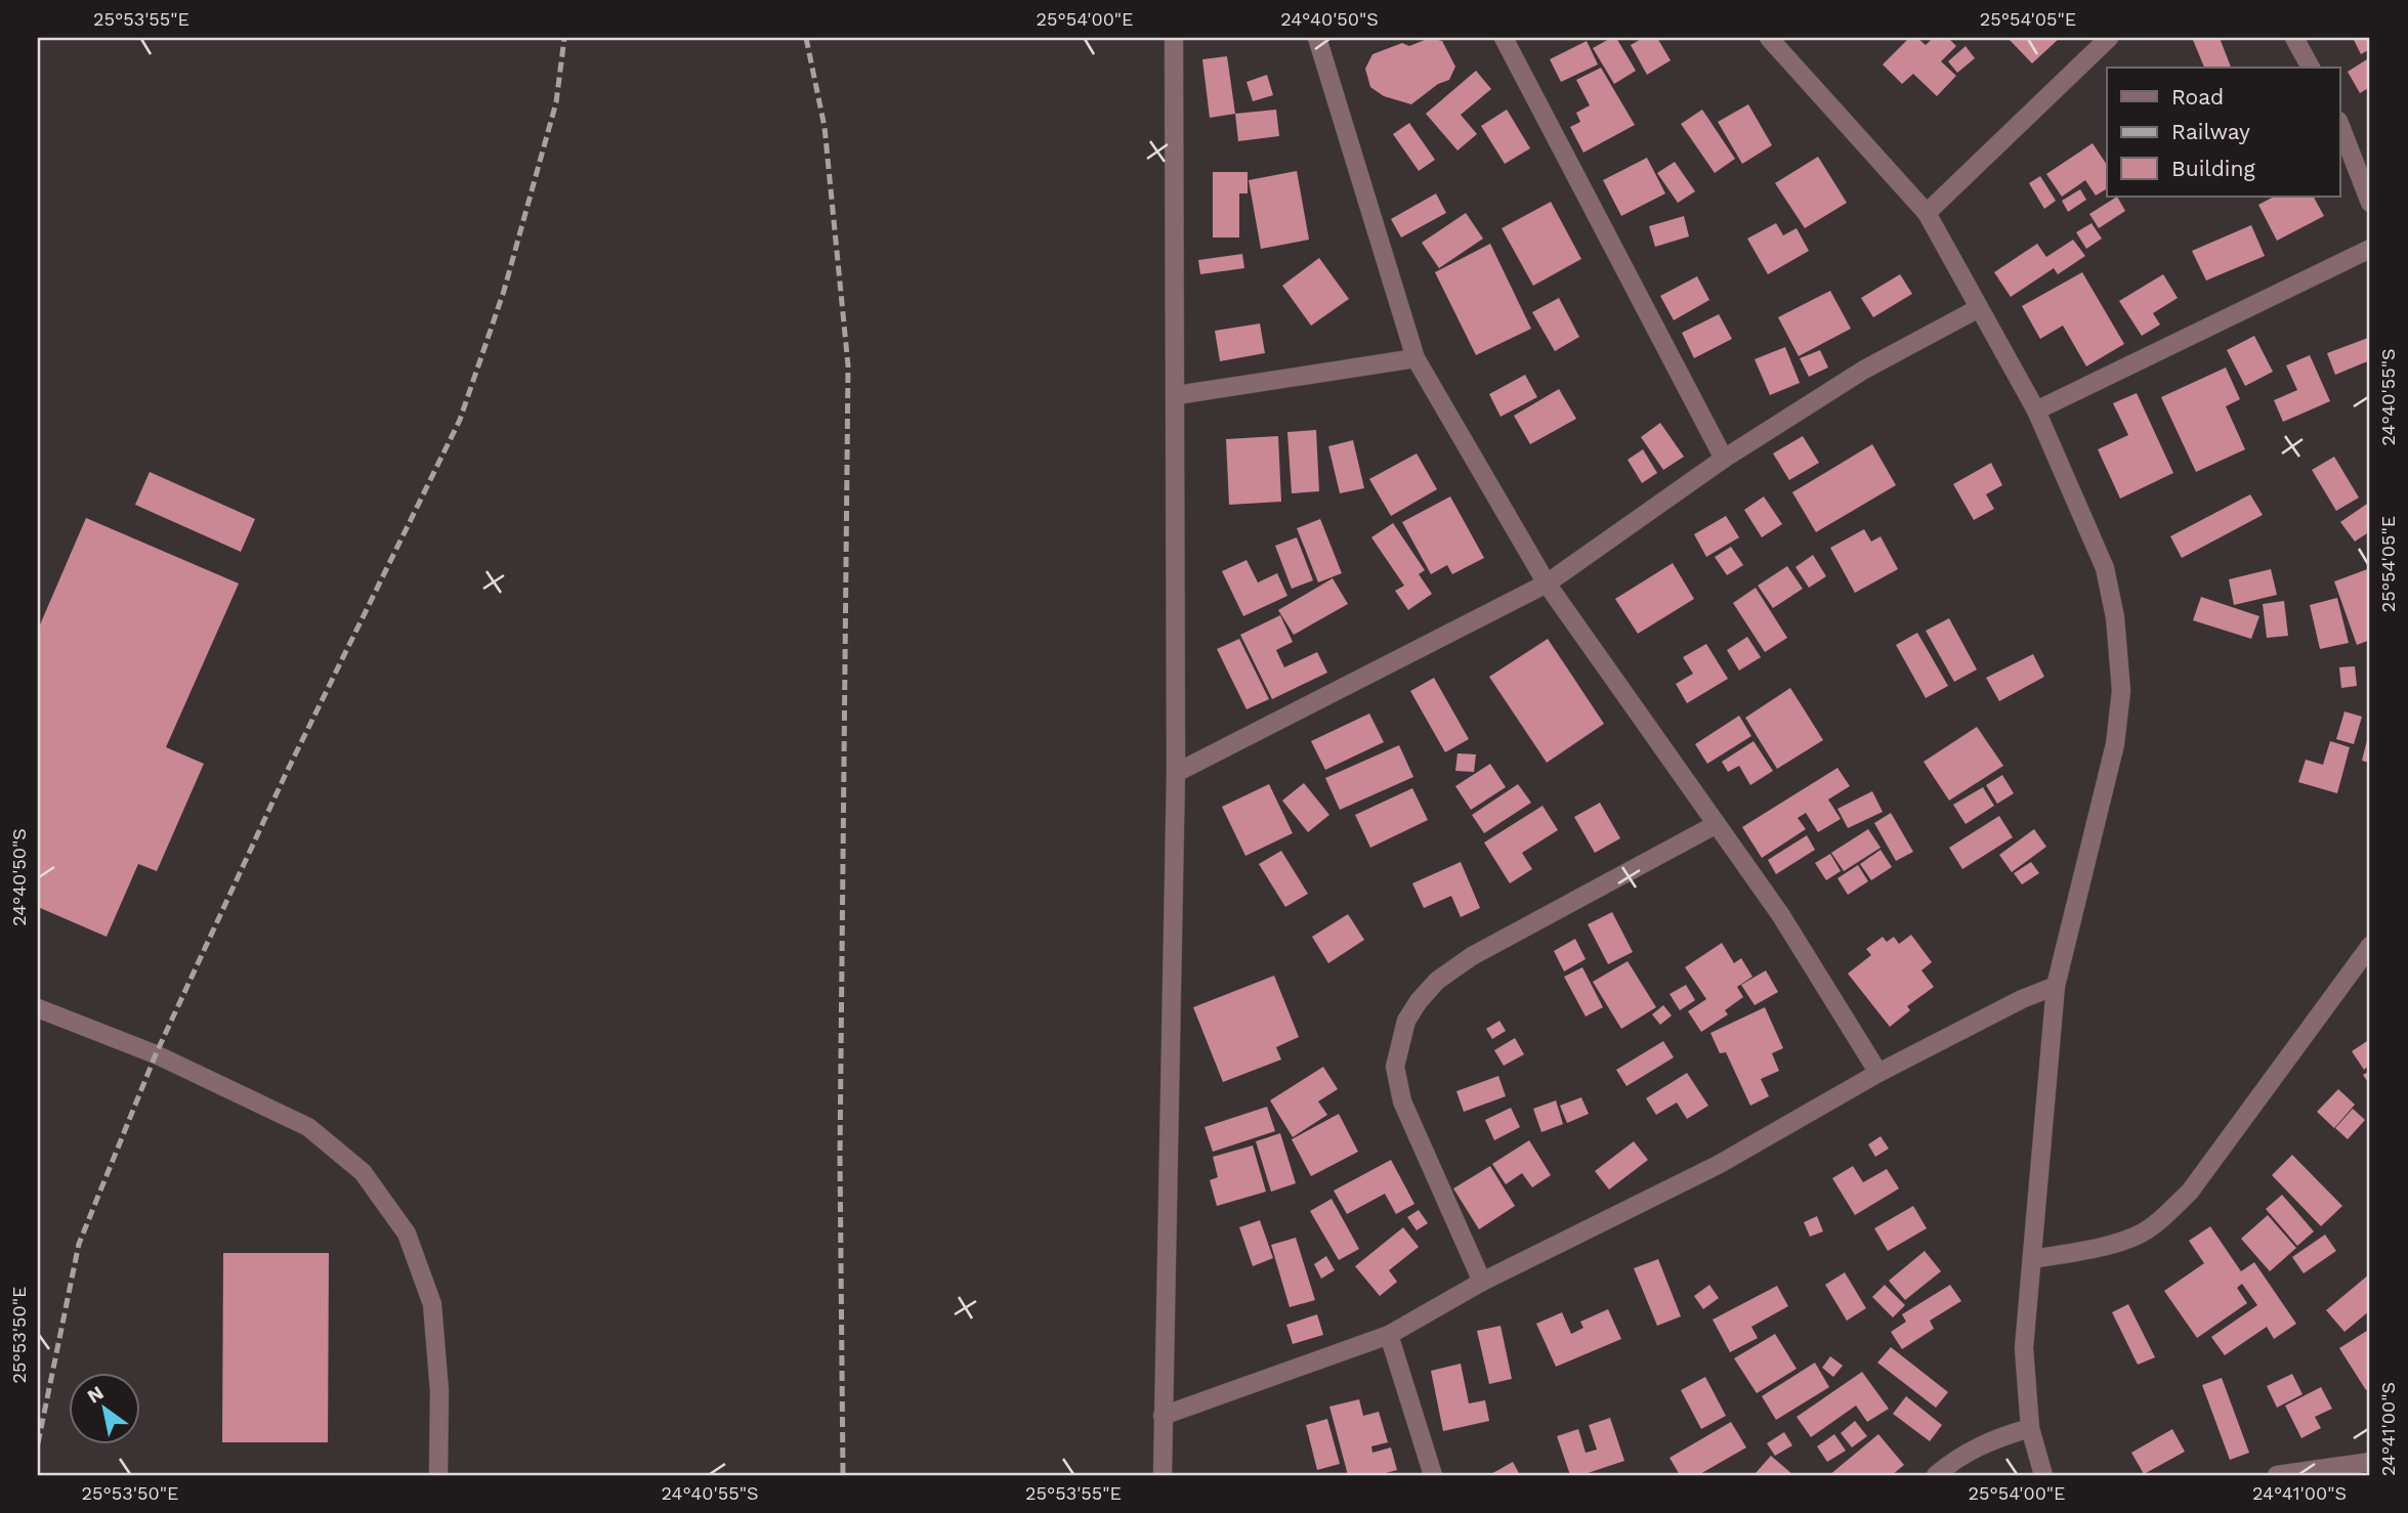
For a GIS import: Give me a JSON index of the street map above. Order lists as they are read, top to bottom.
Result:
{
  "legend": ["Road", "Railway", "Building"],
  "north": "top left",
  "coordinates": [
    "25°53'55\"E",
    "25°54'00\"E",
    "24°40'50\"S",
    "25°54'05\"E",
    "24°40'55\"S",
    "25°53'50\"E",
    "24°41'00\"S"
  ]
}
